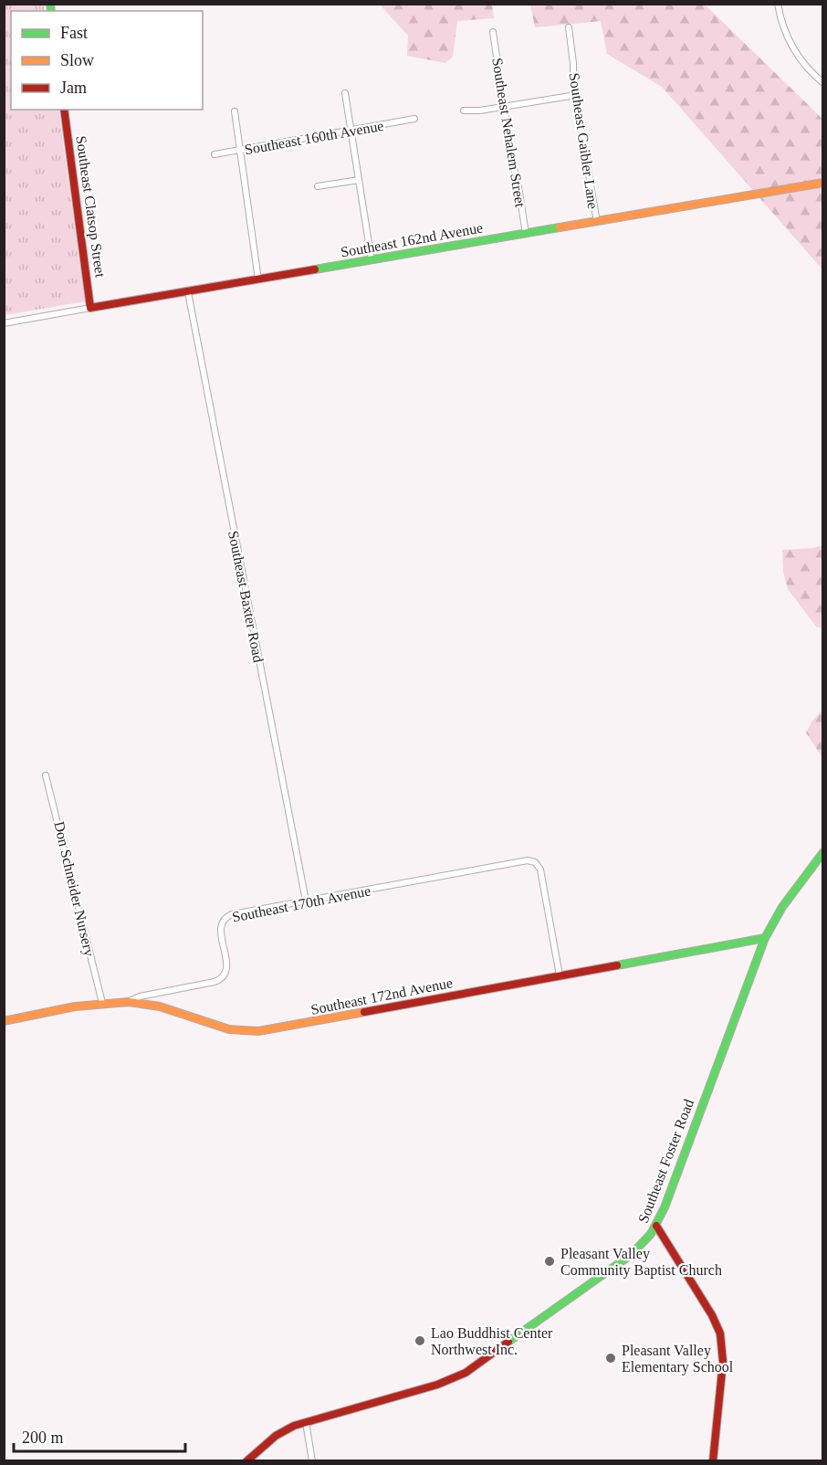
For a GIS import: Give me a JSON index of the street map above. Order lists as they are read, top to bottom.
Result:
{
  "streets": {
    "main road": [
      "Southeast Clatsop Street",
      "Southeast 162nd Avenue",
      "Southeast 172nd Avenue",
      "Southeast Foster Road"
    ],
    "street": [
      "Southeast Nehalem Street",
      "Southeast 160th Avenue",
      "Southeast Gaibler Lane",
      "Southeast Baxter Road",
      "Don Schneider Nursery",
      "Southeast 170th Avenue"
    ]
  },
  "crossings": [
    ["Southeast Nehalem Street", "Southeast 162nd Avenue"],
    ["Southeast Gaibler Lane", "Southeast 162nd Avenue"],
    ["Southeast Clatsop Street", "Southeast 162nd Avenue"],
    ["Southeast 162nd Avenue", "Southeast Baxter Road"],
    ["Southeast Baxter Road", "Southeast 170th Avenue"],
    ["Don Schneider Nursery", "Southeast 172nd Avenue"],
    ["Southeast 170th Avenue", "Southeast 172nd Avenue"],
    ["Southeast 172nd Avenue", "Southeast Foster Road"]
  ],
  "places": ["Pleasant Valley Community Baptist Church", "Lao Buddhist Center Northwest Inc.", "Pleasant Valley Elementary School"],
  "legend": ["Fast", "Slow", "Jam"],
  "scale_bar": "200 m"
}
